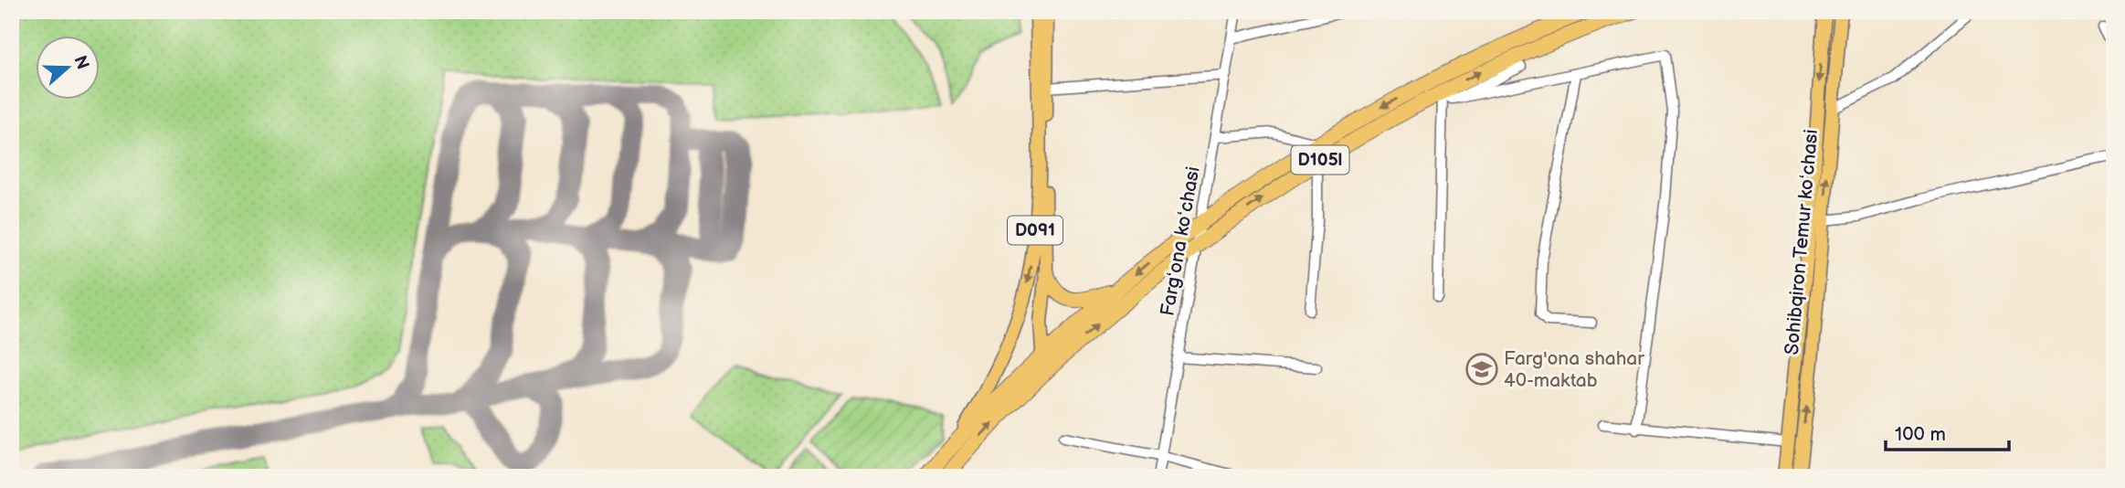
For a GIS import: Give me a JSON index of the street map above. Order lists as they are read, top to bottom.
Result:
{
  "streets": {
    "highway": ["D105l", "D091"],
    "main road": ["Sohibqiron Temur koʻchasi"],
    "street": ["Fargʻona koʻchasi"]
  },
  "crossings": [
    ["D105l", "D091"],
    ["D105l", "Fargʻona koʻchasi"]
  ],
  "places": {
    "school or university": ["Farg'ona shahar 40-maktab"]
  },
  "scale_bar": "100 m",
  "north": "right"
}
